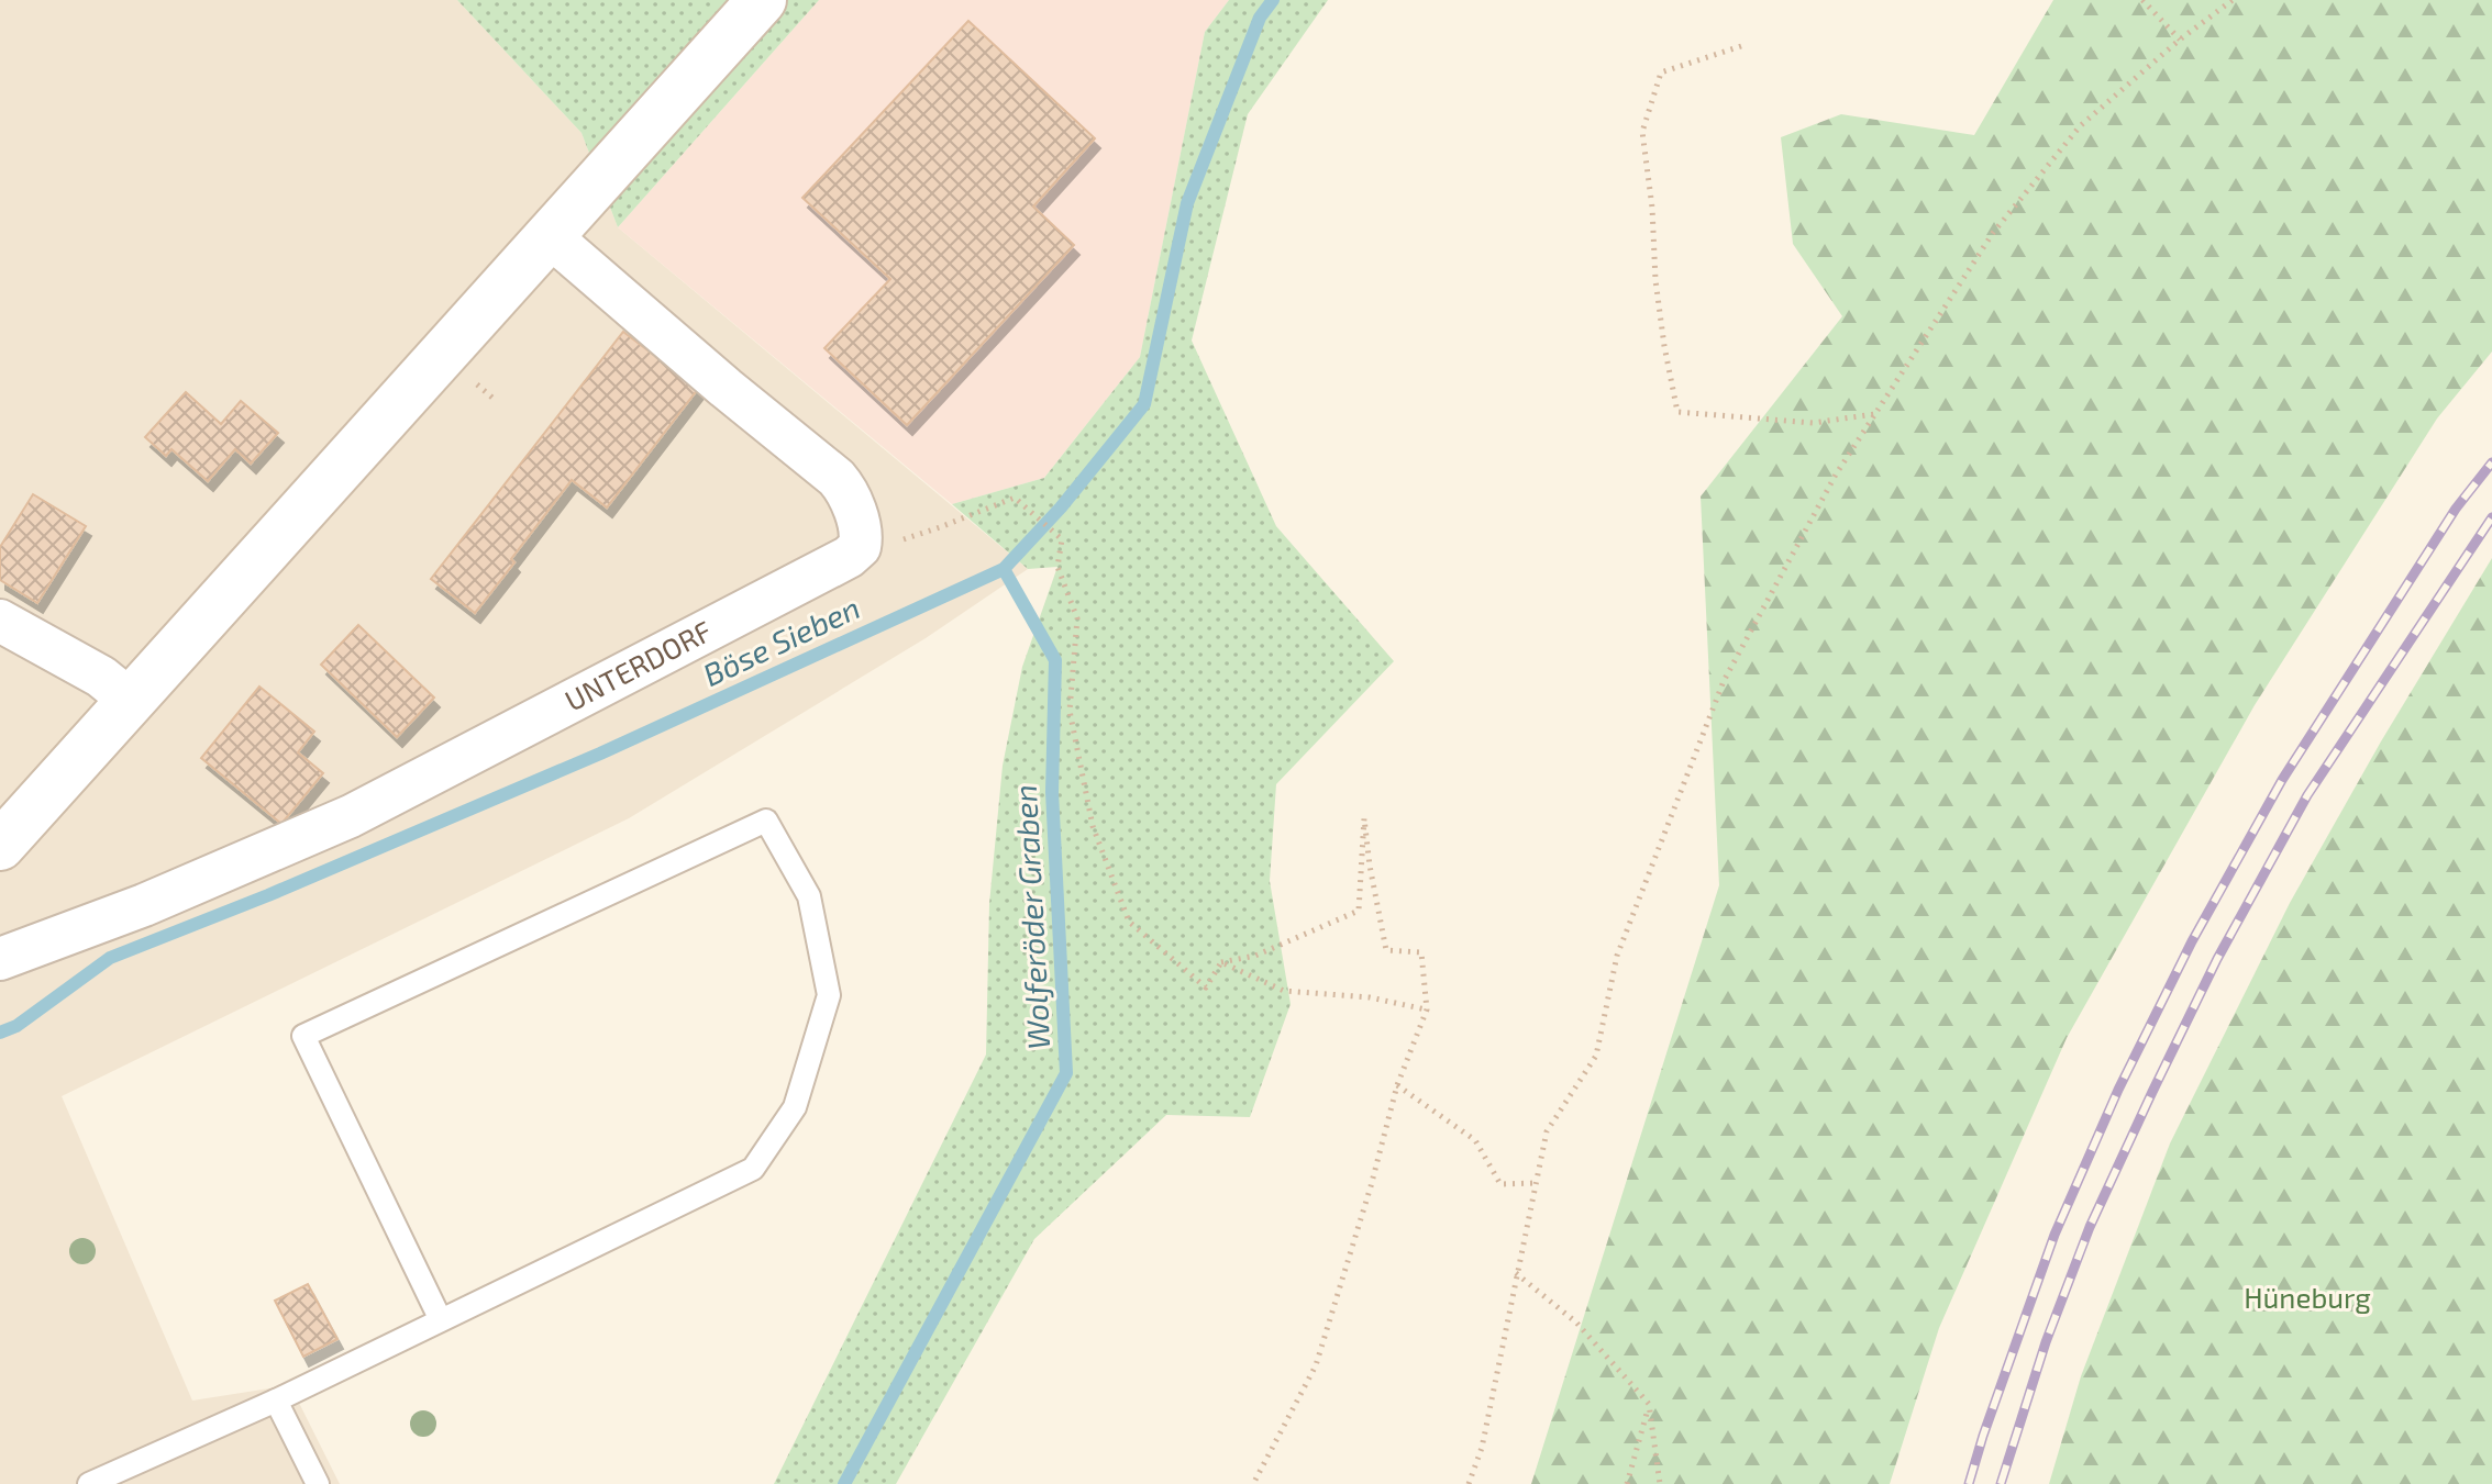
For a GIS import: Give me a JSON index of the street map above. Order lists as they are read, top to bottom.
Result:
{
  "streets": {
    "street": ["UNTERDORF"]
  },
  "water": ["Böse Sieben", "Wolferöder Graben"],
  "parks": ["Hüneburg"]
}
